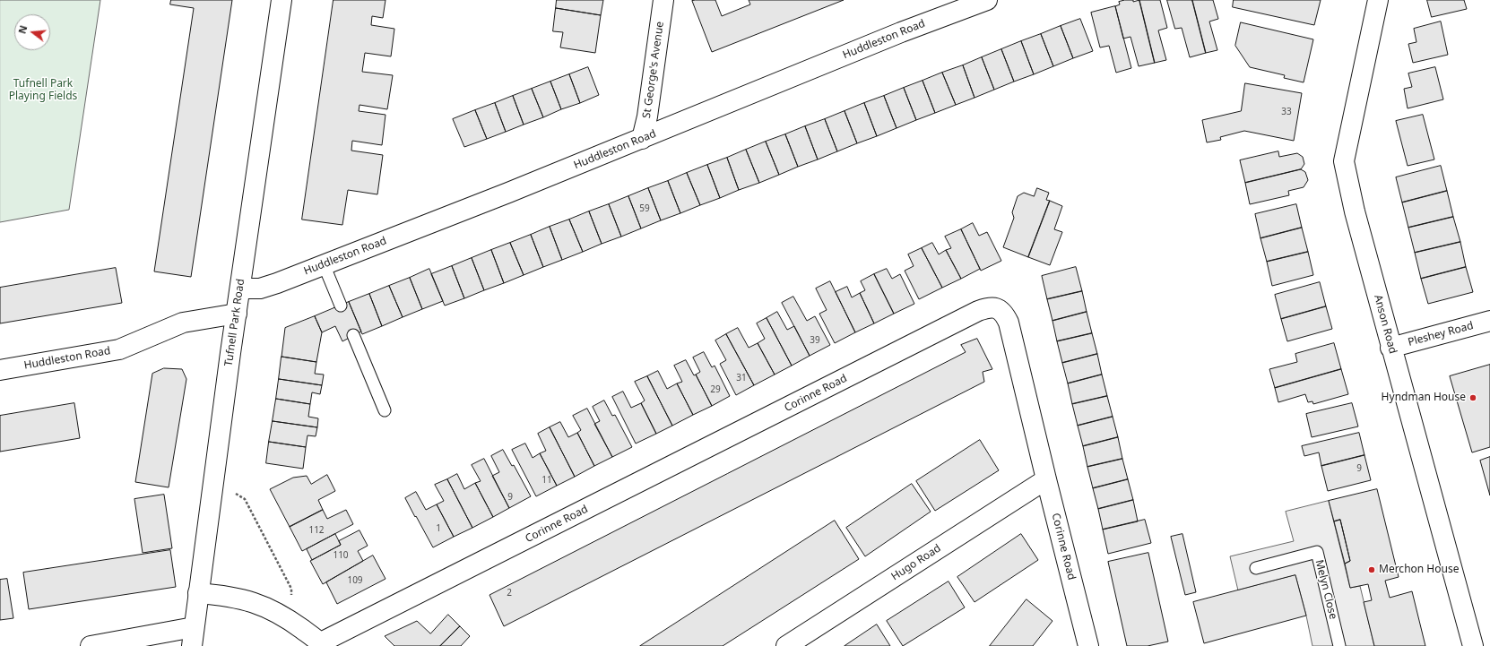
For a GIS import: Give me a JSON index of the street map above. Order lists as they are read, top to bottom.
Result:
{
  "streets": {
    "street": [
      "Huddleston Road",
      "St George's Avenue",
      "Tufnell Park Road",
      "Anson Road",
      "Pleshey Road",
      "Corinne Road",
      "Hugo Road"
    ],
    "lane": ["Melyn Close"]
  },
  "crossings": [
    ["Huddleston Road", "St George's Avenue"],
    ["Huddleston Road", "Tufnell Park Road"],
    ["Anson Road", "Pleshey Road"],
    ["Corinne Road", "Hugo Road"]
  ],
  "parks": ["Tufnell Park Playing Fields"],
  "places": ["Hyndman House", "Merchon House"],
  "house_numbers": [
    "33",
    "59",
    "39",
    "31",
    "29",
    "9",
    "11",
    "9",
    "1",
    "112",
    "110",
    "109",
    "2"
  ],
  "north": "left"
}
